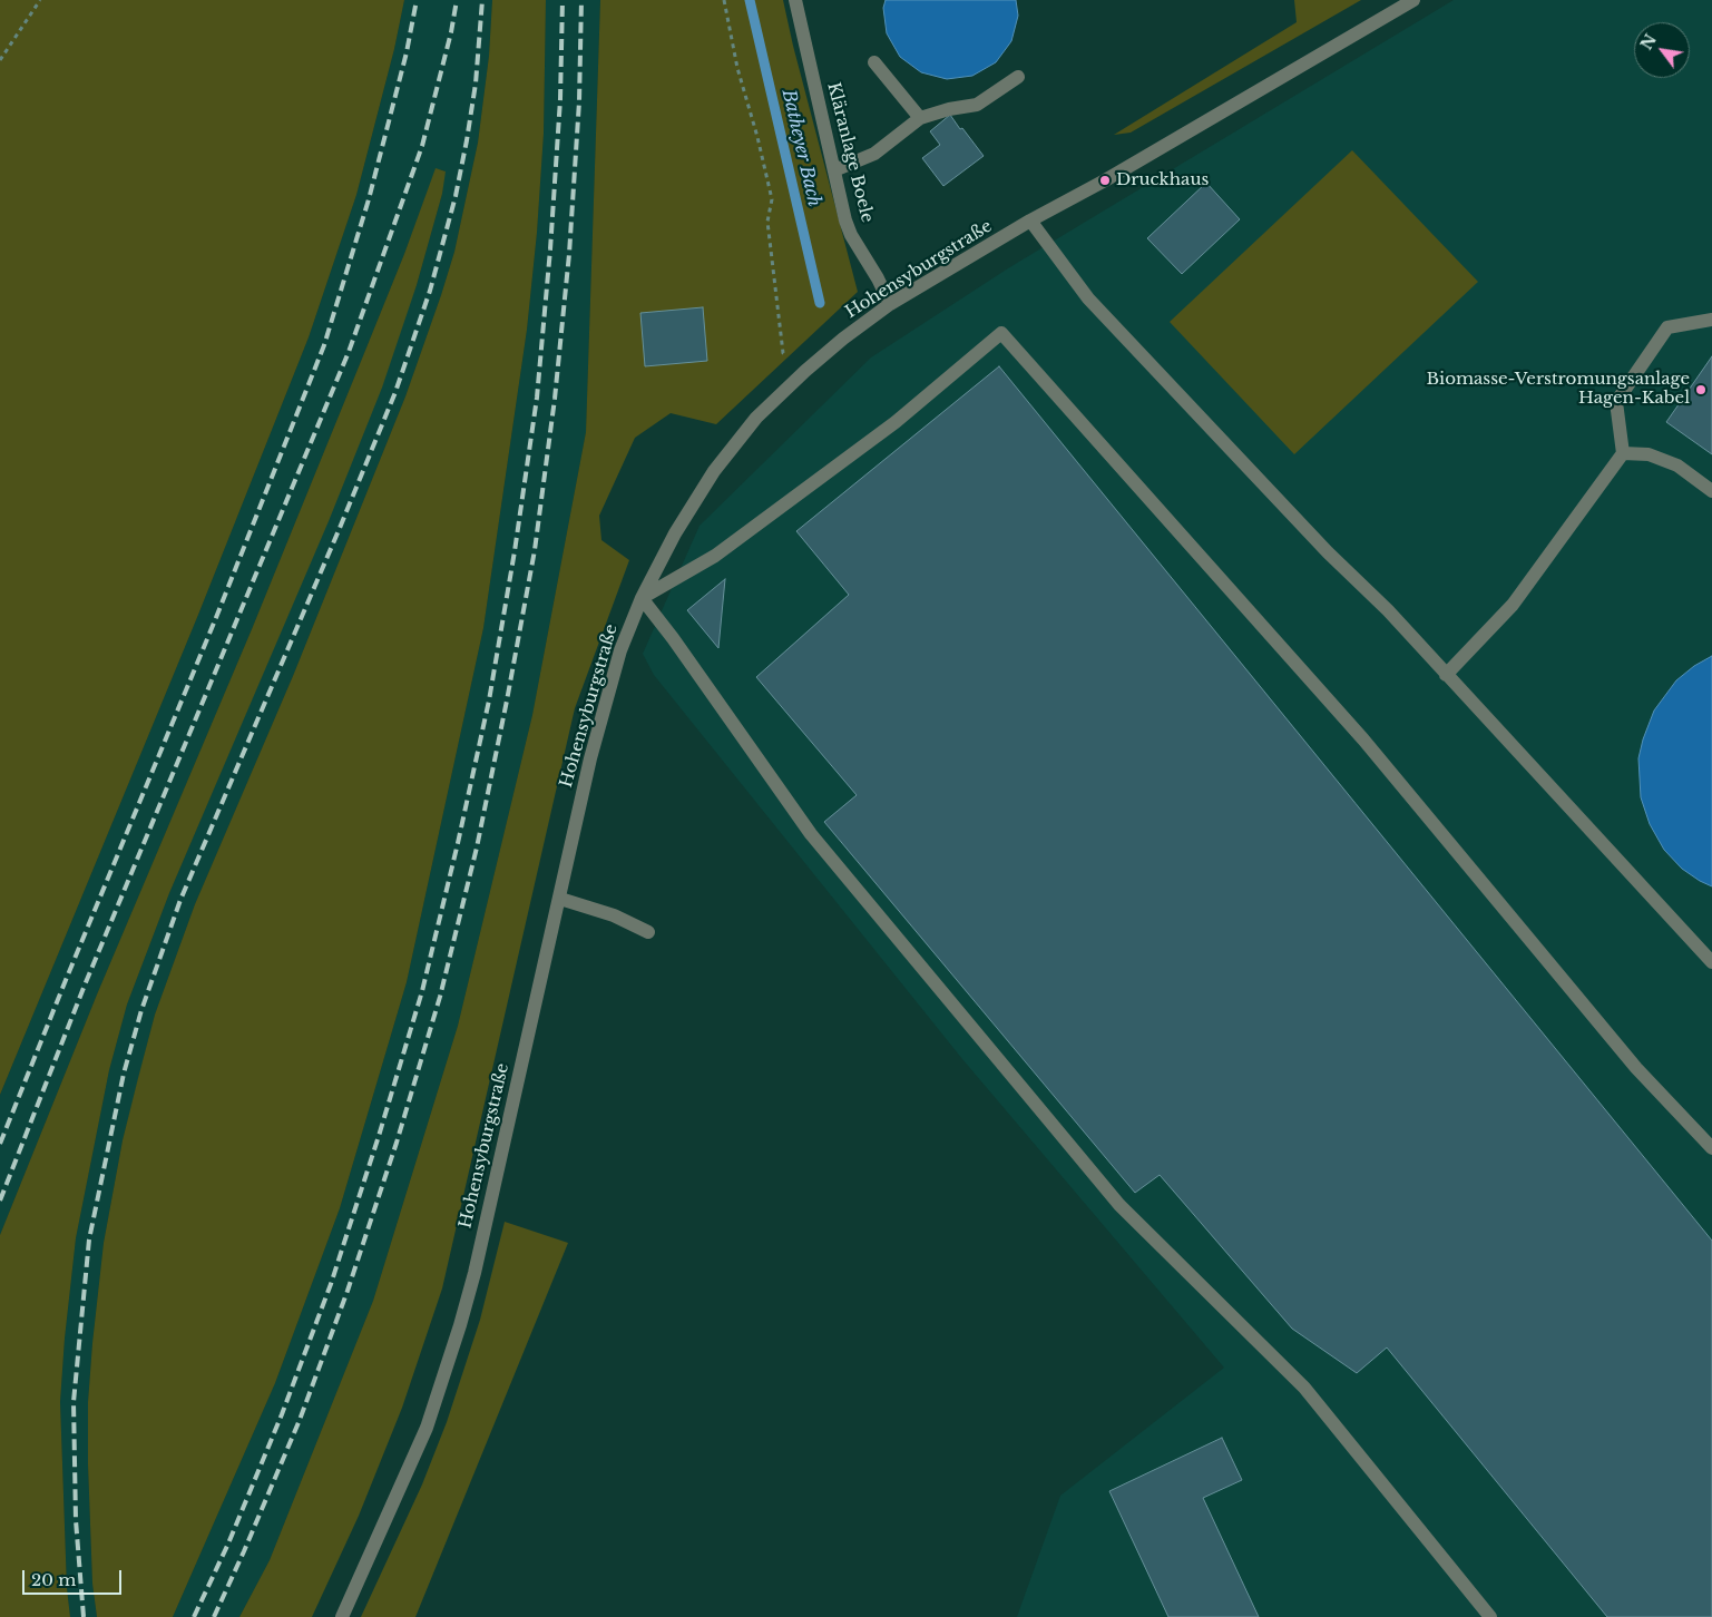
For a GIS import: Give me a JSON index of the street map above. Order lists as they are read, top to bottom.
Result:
{
  "streets": {
    "street": ["Kläranlage Boele", "Hohensyburgstraße"]
  },
  "crossings": [
    ["Kläranlage Boele", "Hohensyburgstraße"]
  ],
  "water": ["Batheyer Bach"],
  "places": ["Druckhaus", "Biomasse-Verstromungsanlage Hagen-Kabel"],
  "scale_bar": "20 m",
  "north": "top left"
}
